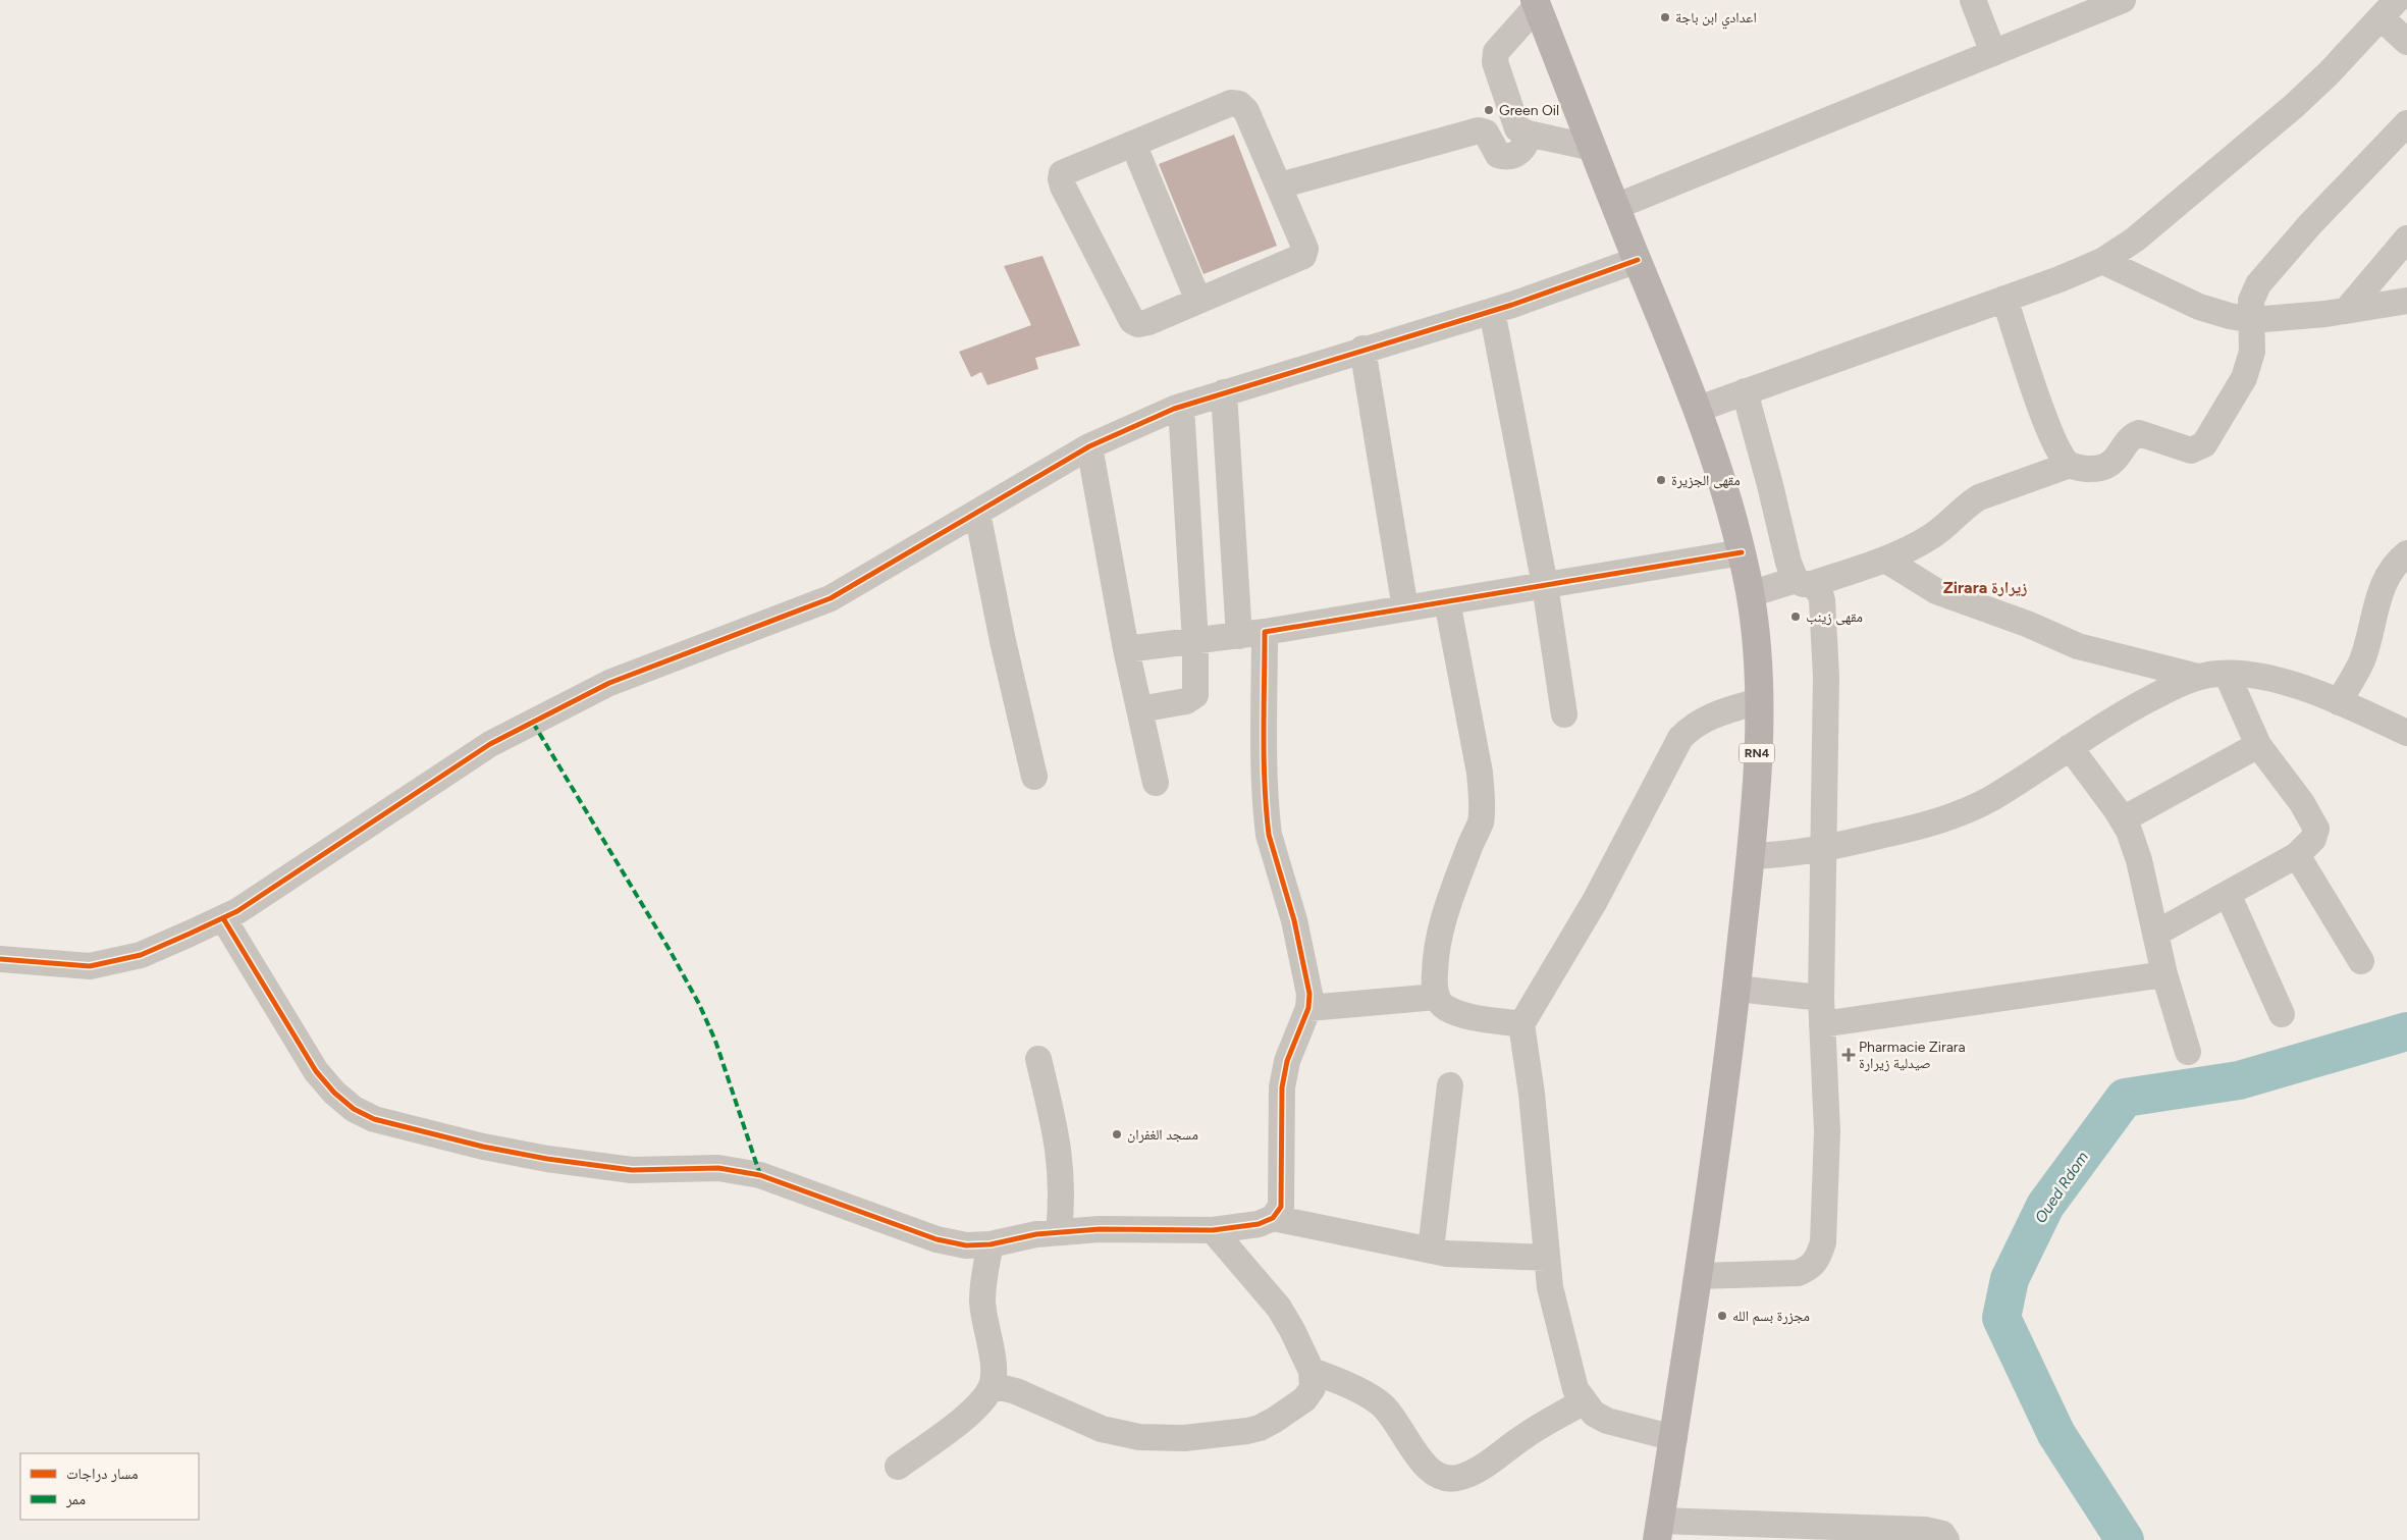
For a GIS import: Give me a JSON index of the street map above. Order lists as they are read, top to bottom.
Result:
{
  "streets": {
    "main road": ["RN4"]
  },
  "districts": ["Zirara زيرارة"],
  "water": ["Oued Rdom"],
  "places": {
    "other": [
      "اعدادي ابن باجة",
      "Green Oil",
      "مقهى الجزيرة",
      "مقهى زينب",
      "مسجد الغفران",
      "مجزرة بسم الله"
    ],
    "health": ["Pharmacie Zirara صيدلية زيرارة"]
  },
  "legend": ["مسار دراجات", "ممر"]
}
